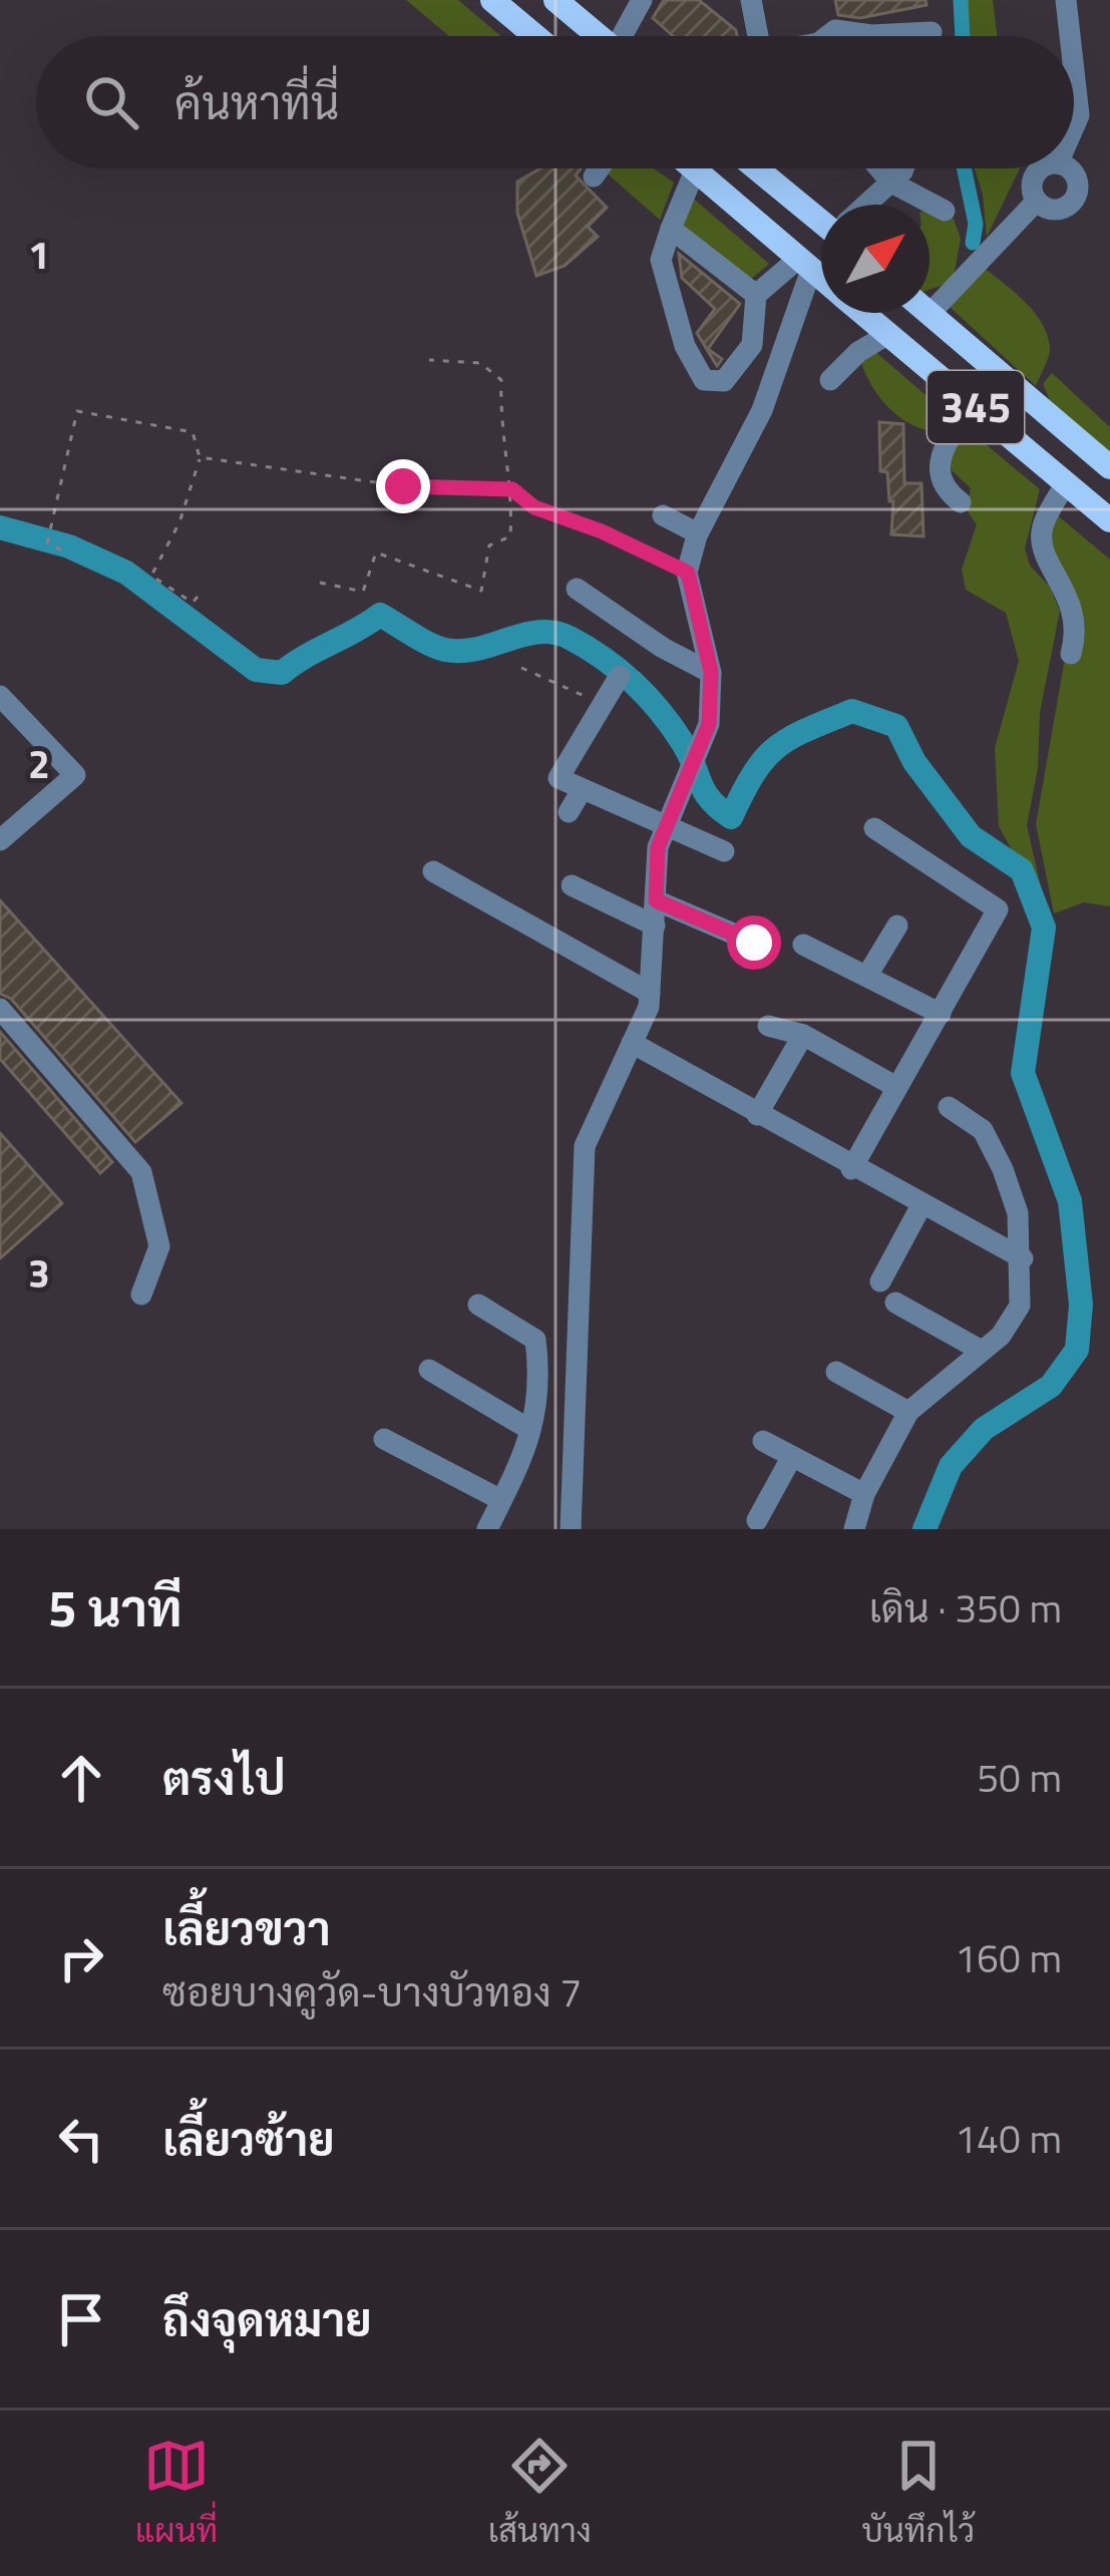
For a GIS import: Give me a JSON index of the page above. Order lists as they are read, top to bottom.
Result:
{
  "streets": {
    "main road": ["345"]
  },
  "north": "top right",
  "page": {
    "search": "ค้นหาที่นี่",
    "heading": ["5 นาที", "เดิน · 350 m"],
    "list": [
      ["ตรงไป", "50 m"],
      ["เลี้ยวขวา", "ซอยบางคูวัด-บางบัวทอง 7", "160 m"],
      ["เลี้ยวซ้าย", "140 m"],
      "ถึงจุดหมาย"
    ],
    "nav": ["แผนที่", "เส้นทาง", "บันทึกไว้"]
  },
  "grid": {
    "rows": ["1", "2", "3"]
  }
}
